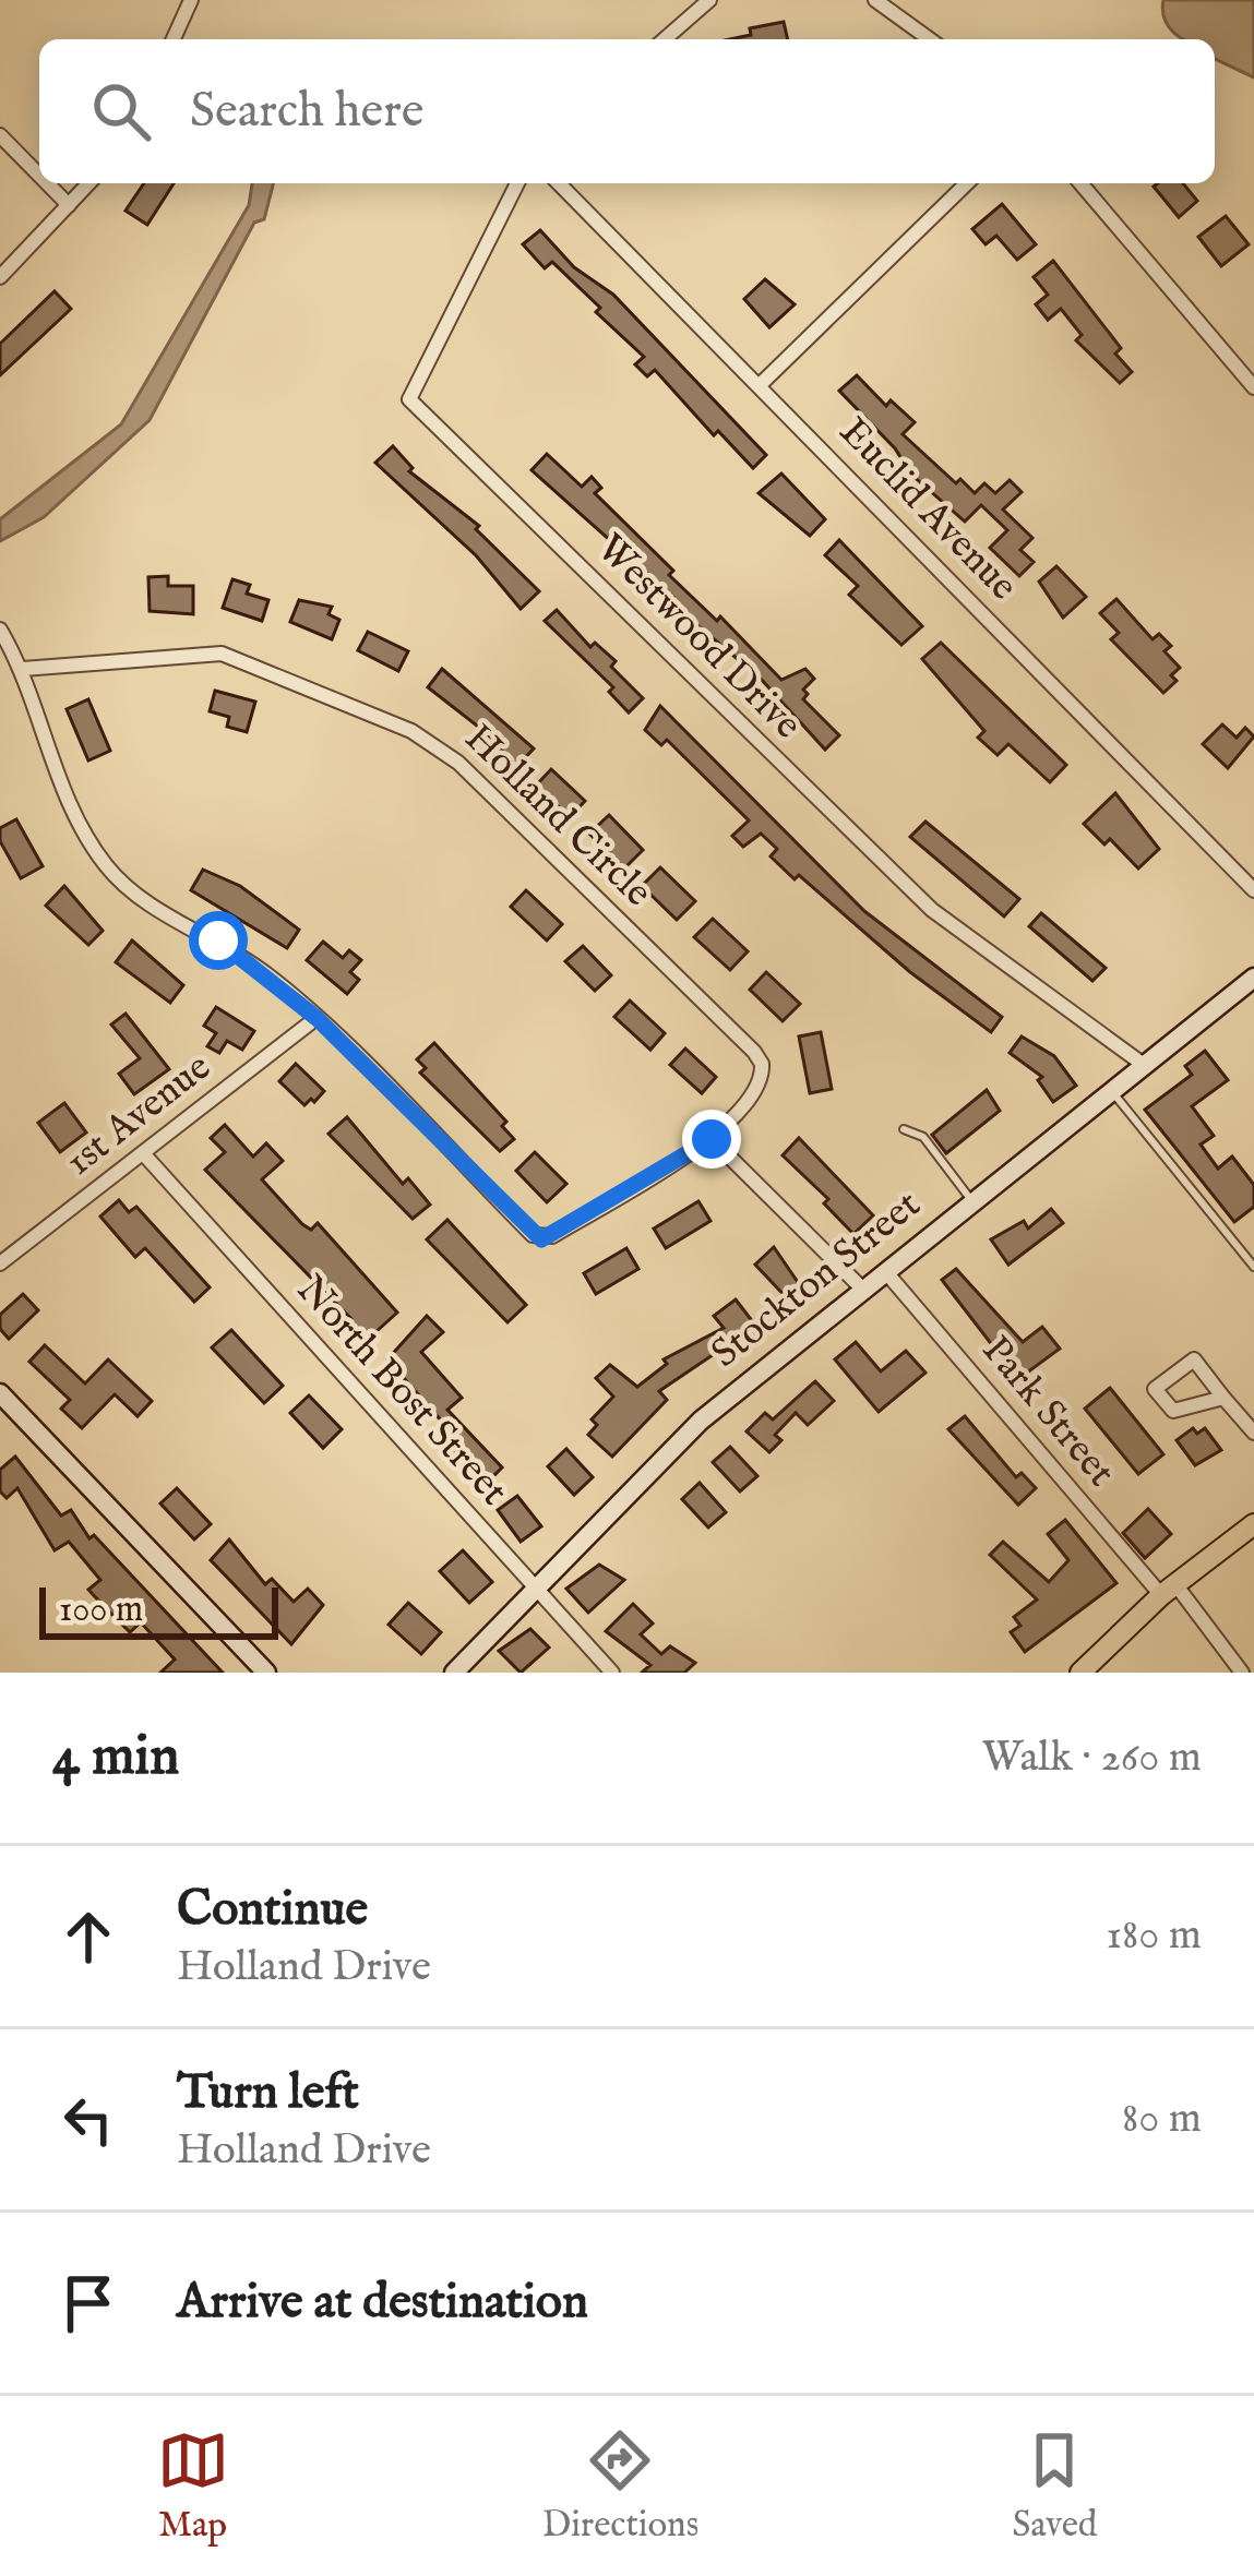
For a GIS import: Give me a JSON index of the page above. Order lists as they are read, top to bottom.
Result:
{
  "streets": {
    "street": [
      "Euclid Avenue",
      "Westwood Drive",
      "Holland Circle",
      "1st Avenue",
      "Stockton Street",
      "North Bost Street",
      "Park Street"
    ]
  },
  "crossings": [
    ["Westwood Drive", "Stockton Street"],
    ["Holland Circle", "1st Avenue"],
    ["1st Avenue", "North Bost Street"],
    ["Stockton Street", "North Bost Street"],
    ["Stockton Street", "Park Street"]
  ],
  "scale_bar": "100 m",
  "page": {
    "search": "Search here",
    "scale": "100 m",
    "heading": ["4 min", "Walk · 260 m"],
    "list": [
      ["Continue", "Holland Drive", "180 m"],
      ["Turn left", "Holland Drive", "80 m"],
      "Arrive at destination"
    ],
    "nav": ["Map", "Directions", "Saved"]
  }
}
